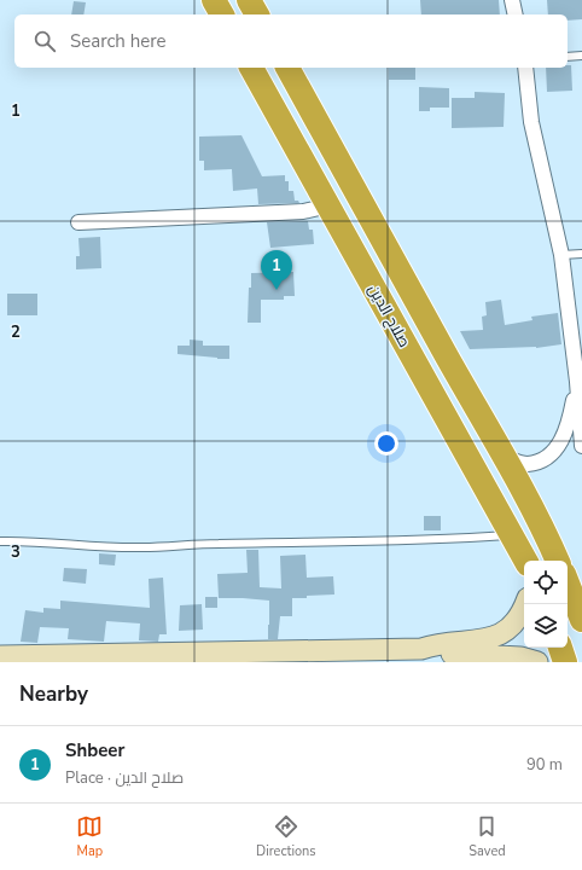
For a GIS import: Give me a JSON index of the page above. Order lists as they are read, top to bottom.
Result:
{
  "streets": {
    "highway": ["صلاح الدين"]
  },
  "page": {
    "search": "Search here",
    "pins": "1",
    "heading": "Nearby",
    "list": [
      {
        "mark": "1",
        "name": "Shbeer",
        "note": "Place · صلاح الدين",
        "value": "90 m"
      }
    ],
    "nav": ["Map", "Directions", "Saved"]
  },
  "grid": {
    "rows": ["1", "2", "3"]
  }
}
